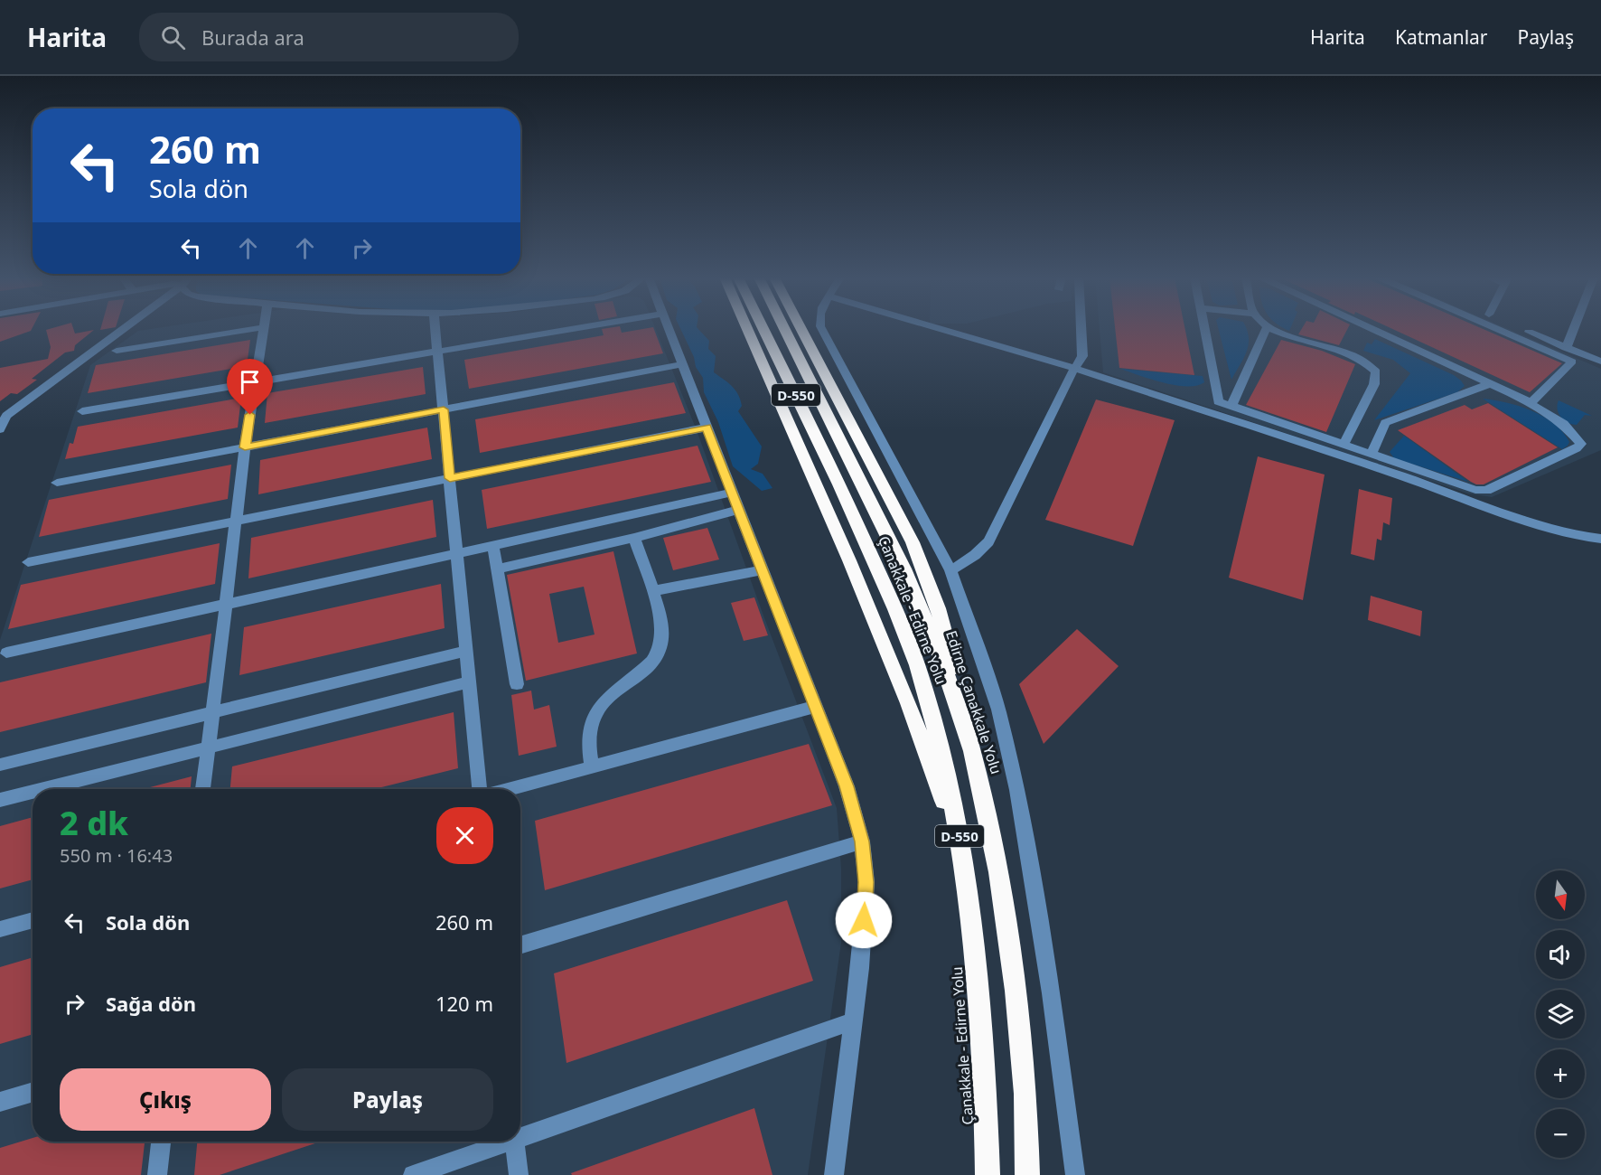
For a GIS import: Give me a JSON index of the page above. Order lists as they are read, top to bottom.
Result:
{
  "streets": {
    "highway": ["D-550", "Çanakkale - Edirne Yolu", "Edirne Çanakkale Yolu"]
  },
  "north": "bottom",
  "page": {
    "header": "Harita",
    "search": "Burada ara",
    "nav": ["Harita", "Katmanlar", "Paylaş"],
    "turn": ["260 m", "Sola dön"],
    "heading": ["2 dk", "550 m · 16:43"],
    "map_buttons": ["+", "−"],
    "list": [
      {
        "name": "Sola dön",
        "value": "260 m"
      },
      {
        "name": "Sağa dön",
        "value": "120 m"
      }
    ],
    "buttons": ["Çıkış", "Paylaş"]
  }
}
